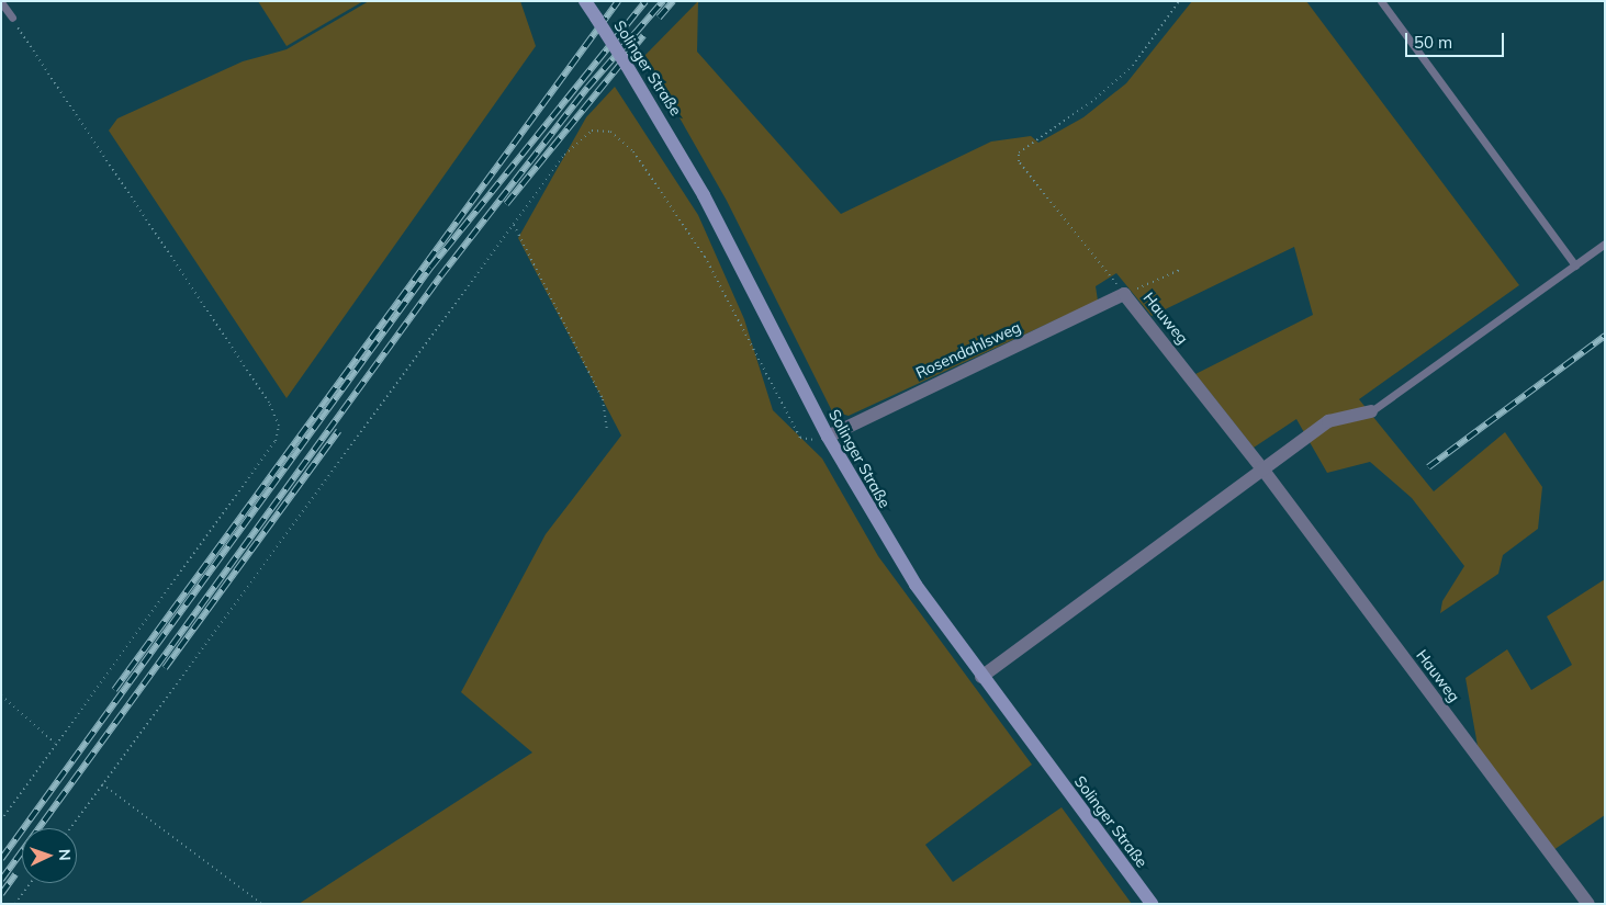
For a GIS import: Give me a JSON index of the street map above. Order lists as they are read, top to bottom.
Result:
{
  "streets": {
    "main road": ["Solinger Straße"],
    "street": ["Hauweg", "Rosendahlsweg"]
  },
  "crossings": [
    ["Solinger Straße", "Rosendahlsweg"],
    ["Hauweg", "Rosendahlsweg"]
  ],
  "scale_bar": "50 m",
  "north": "right"
}
